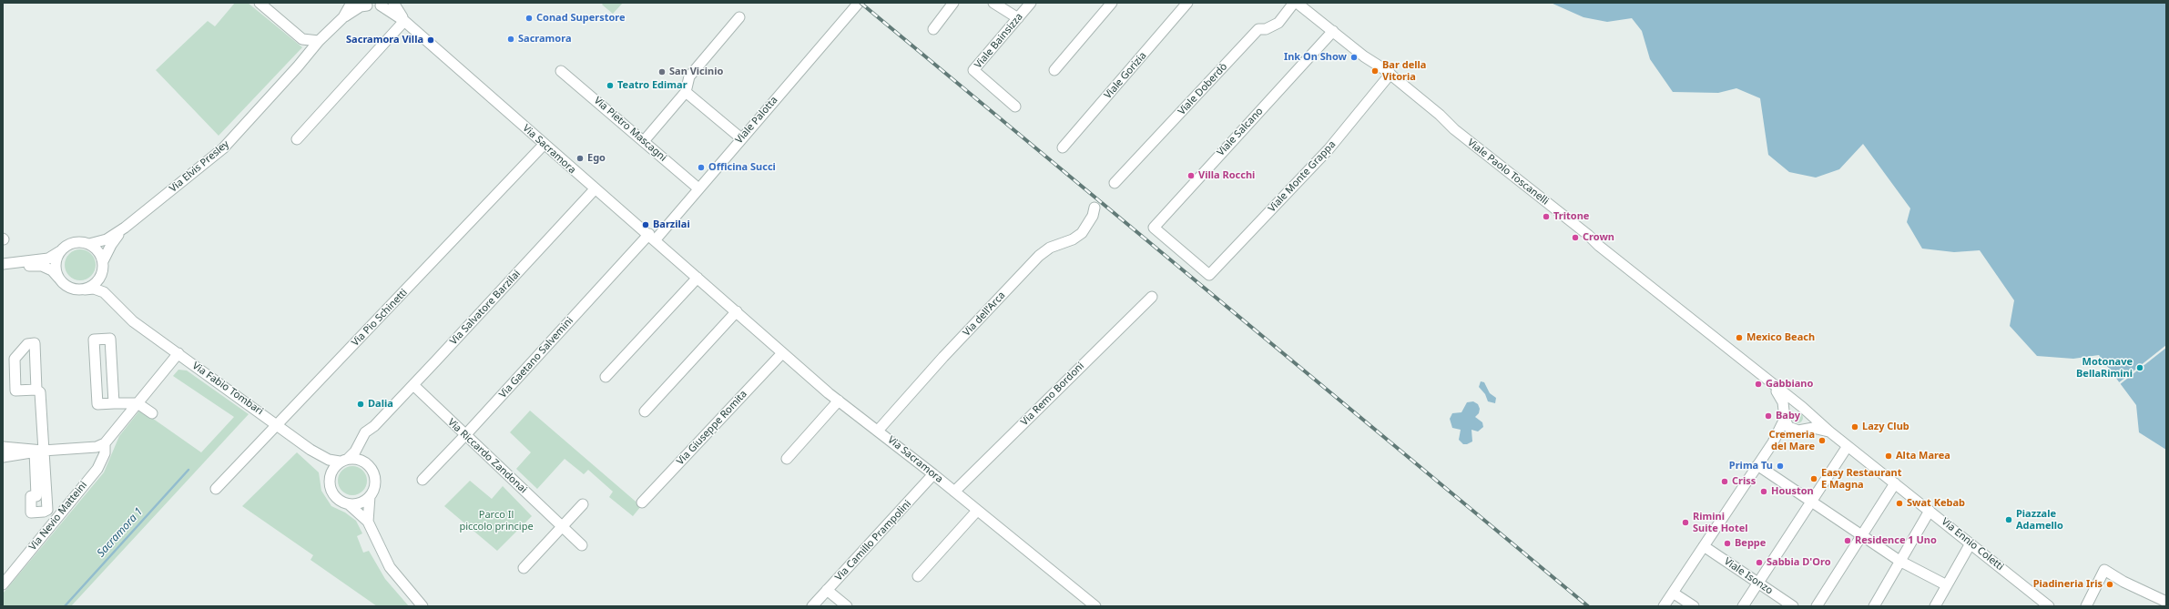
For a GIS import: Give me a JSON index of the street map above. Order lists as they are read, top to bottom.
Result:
{
  "streets": {
    "street": [
      "Viale Bainsizza",
      "Viale Gorizia",
      "Viale Doberdò",
      "Viale Palotta",
      "Via Pietro Mascagni",
      "Viale Salcano",
      "Via Sacramora",
      "Via Elvis Presley",
      "Viale Paolo Toscanelli",
      "Viale Monte Grappa",
      "Via Salvatore Barzilai",
      "Via dell'Arca",
      "Via Pio Schinetti",
      "Via Gaetano Salvemini",
      "Via Fabio Tombari",
      "Via Remo Bordoni",
      "Via Giuseppe Romita",
      "Via Riccardo Zandonai",
      "Via Nevio Matteini",
      "Via Camillo Prampolini",
      "Via Ennio Coletti",
      "Viale Isonzo"
    ]
  },
  "crossings": [
    ["Viale Doberdò", "Viale Paolo Toscanelli"],
    ["Viale Palotta", "Via Pietro Mascagni"],
    ["Viale Palotta", "Via Sacramora"],
    ["Viale Palotta", "Via Gaetano Salvemini"],
    ["Viale Salcano", "Viale Paolo Toscanelli"],
    ["Viale Salcano", "Viale Monte Grappa"],
    ["Via Sacramora", "Via Salvatore Barzilai"],
    ["Via Sacramora", "Via dell'Arca"],
    ["Via Sacramora", "Via Pio Schinetti"],
    ["Via Sacramora", "Via Gaetano Salvemini"],
    ["Via Sacramora", "Via Remo Bordoni"],
    ["Via Sacramora", "Via Giuseppe Romita"],
    ["Via Sacramora", "Via Camillo Prampolini"],
    ["Via Elvis Presley", "Via Fabio Tombari"],
    ["Viale Paolo Toscanelli", "Viale Monte Grappa"],
    ["Viale Paolo Toscanelli", "Via Ennio Coletti"],
    ["Via Salvatore Barzilai", "Via Fabio Tombari"],
    ["Via Salvatore Barzilai", "Via Riccardo Zandonai"],
    ["Via Pio Schinetti", "Via Fabio Tombari"],
    ["Via Gaetano Salvemini", "Via Riccardo Zandonai"]
  ],
  "water": ["Sacramora 1"],
  "parks": ["Parco Il piccolo principe"],
  "places": [
    "Conad Superstore",
    "Sacramora",
    "Sacramora Villa",
    "Ink On Show",
    "Bar della Vitoria",
    "San Vicinio",
    "Teatro Edimar",
    "Ego",
    "Officina Succi",
    "Villa Rocchi",
    "Tritone",
    "Barzilai",
    "Crown",
    "Mexico Beach",
    "Motonave BellaRimini",
    "Gabbiano",
    "Dalia",
    "Baby",
    "Lazy Club",
    "Cremeria del Mare",
    "Alta Marea",
    "Prima Tu",
    "Easy Restaurant E Magna",
    "Criss",
    "Houston",
    "Swat Kebab",
    "Piazzale Adamello",
    "Rimini Suite Hotel",
    "Residence 1 Uno",
    "Beppe",
    "Sabbia D'Oro",
    "Piadineria Iris"
  ]
}
